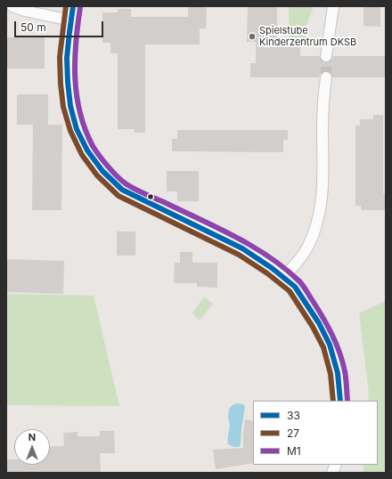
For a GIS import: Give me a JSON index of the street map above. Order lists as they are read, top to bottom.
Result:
{
  "places": ["Spielstube Kinderzentrum DKSB"],
  "lines": ["transit line 33", "transit line 27", "transit line M1"],
  "legend": ["33", "27", "M1"],
  "scale_bar": "50 m",
  "north": "top"
}
